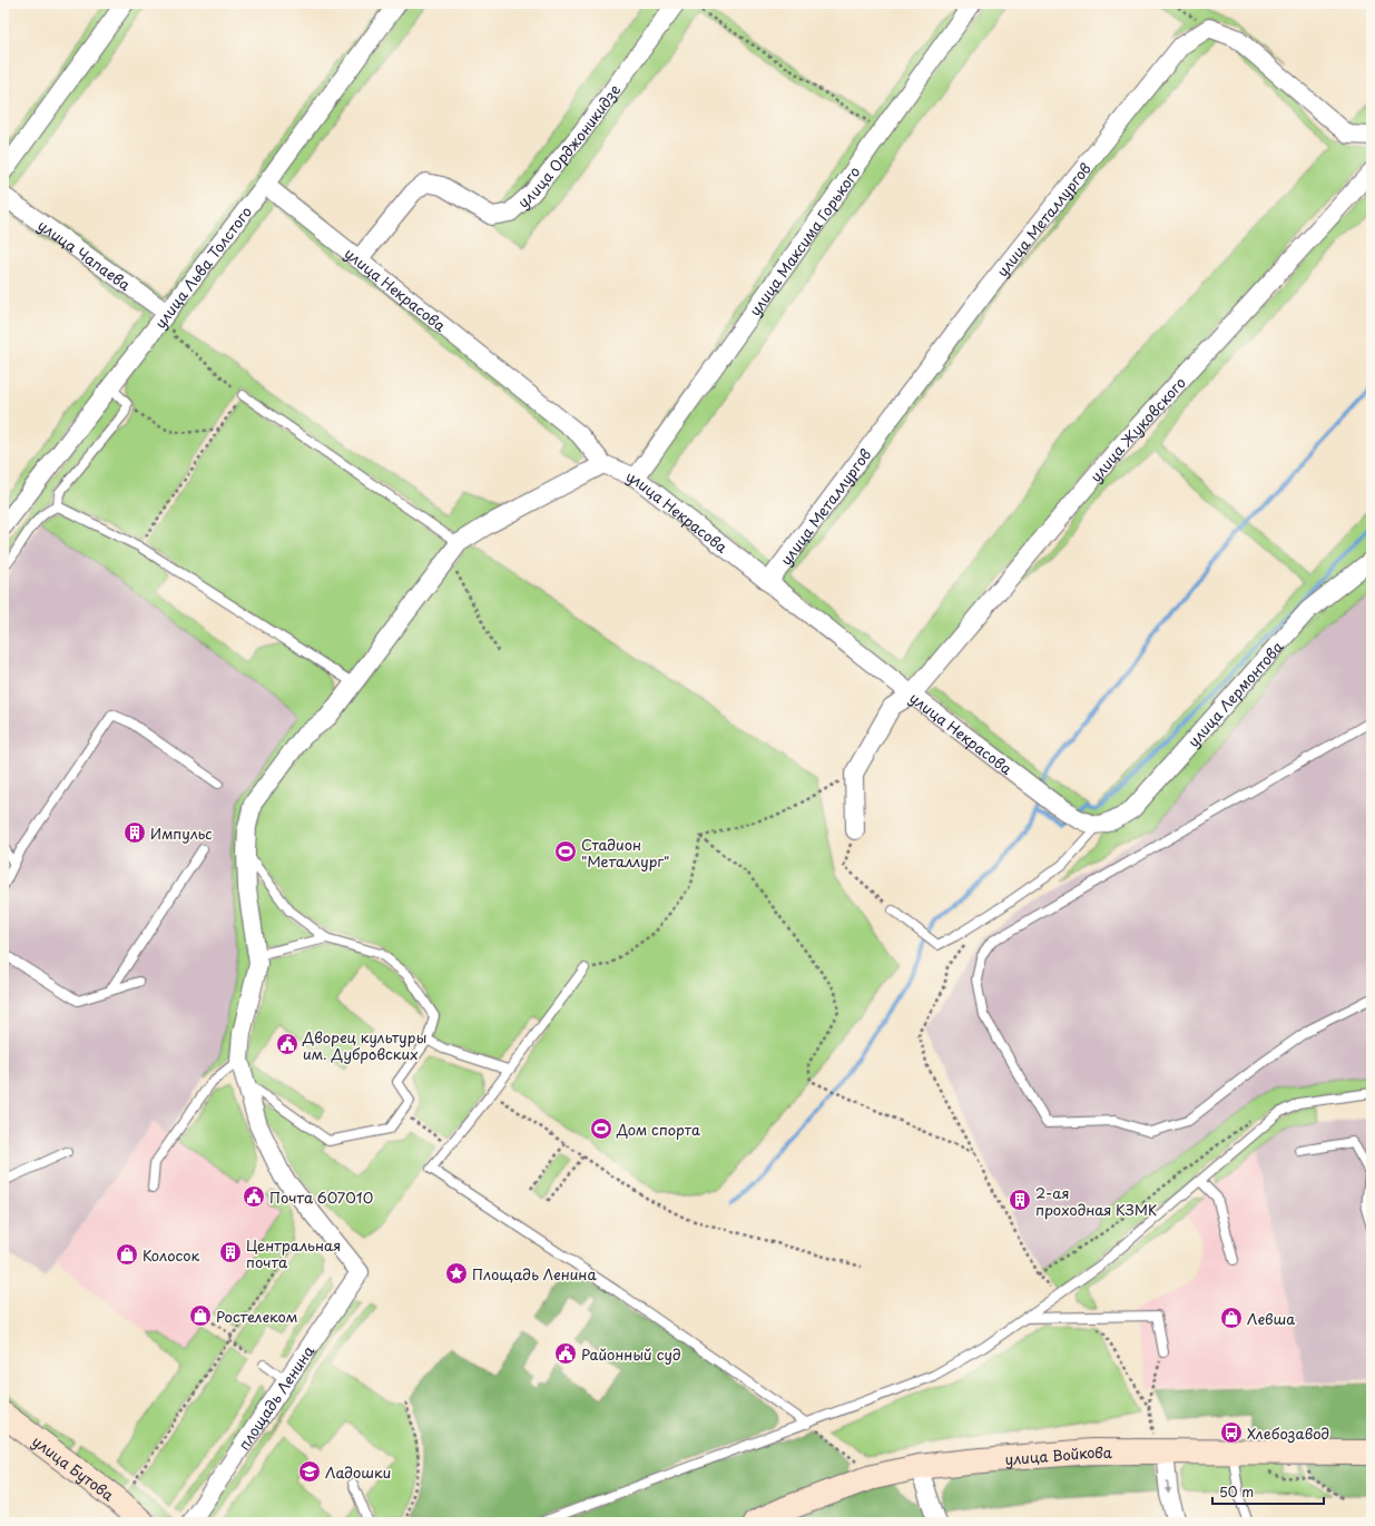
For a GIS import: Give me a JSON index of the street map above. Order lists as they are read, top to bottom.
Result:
{
  "streets": {
    "street": [
      "улица Орджоникидзе",
      "улица Металлургов",
      "улица Максима Горького",
      "улица Чапаева",
      "улица Льва Толстого",
      "улица Некрасова",
      "улица Жуковского",
      "улица Лермонтова",
      "площадь Ленина",
      "улица Войкова",
      "улица Бутова"
    ]
  },
  "crossings": [
    ["улица Орджоникидзе", "улица Некрасова"],
    ["улица Металлургов", "улица Некрасова"],
    ["улица Максима Горького", "улица Некрасова"],
    ["улица Чапаева", "улица Льва Толстого"],
    ["улица Льва Толстого", "улица Некрасова"],
    ["улица Некрасова", "улица Жуковского"],
    ["улица Некрасова", "улица Лермонтова"]
  ],
  "places": {
    "building": ["Импульс", "2-ая проходная КЗМК", "Центральная почта"],
    "sports": ["Стадион \"Металлург\"", "Дом спорта"],
    "public building": ["Дворец культуры им. Дубровских", "Почта 607010", "Районный суд"],
    "shop": ["Колосок", "Ростелеком", "Левша"],
    "place": ["Площадь Ленина"],
    "bus stop": ["Хлебозавод"],
    "school or university": ["Ладошки"]
  },
  "scale_bar": "50 m"
}
